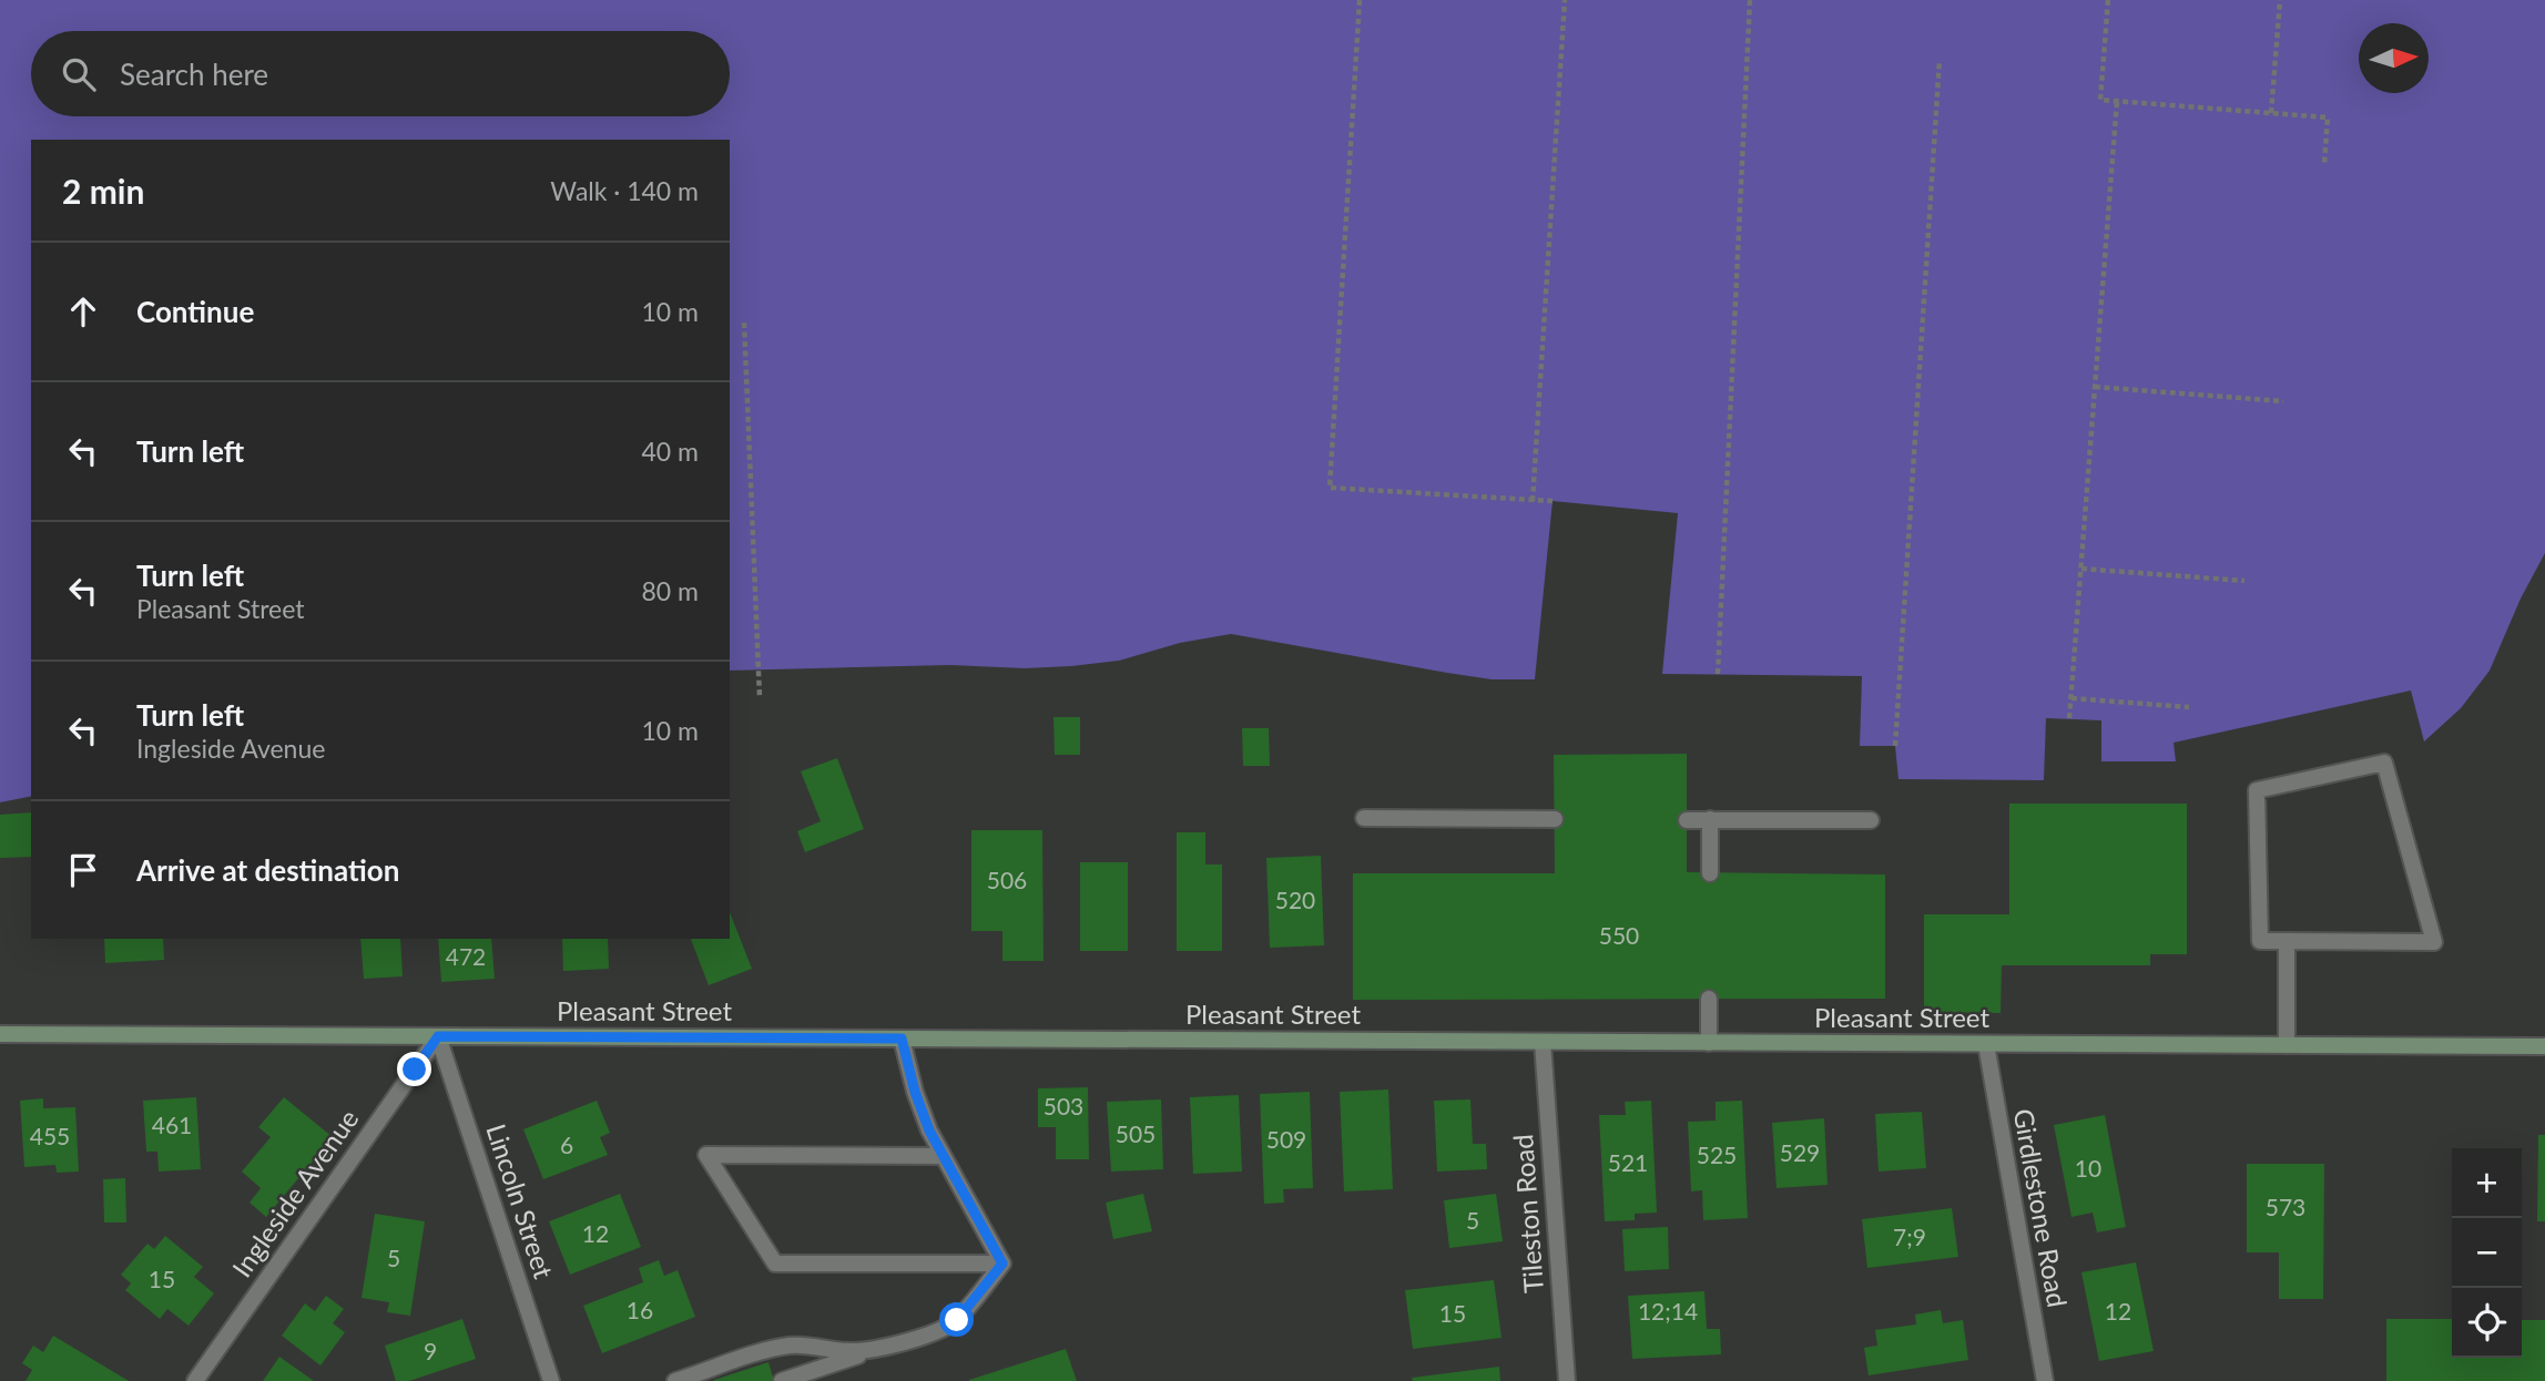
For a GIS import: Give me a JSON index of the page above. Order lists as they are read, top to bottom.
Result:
{
  "streets": {
    "main road": ["Pleasant Street"],
    "street": [
      "Ingleside Avenue",
      "Lincoln Street",
      "Girdlestone Road",
      "Tileston Road"
    ]
  },
  "crossings": [
    ["Pleasant Street", "Ingleside Avenue"],
    ["Pleasant Street", "Lincoln Street"],
    ["Pleasant Street", "Girdlestone Road"],
    ["Pleasant Street", "Tileston Road"],
    ["Ingleside Avenue", "Lincoln Street"]
  ],
  "house_numbers": [
    "506",
    "520",
    "550",
    "472",
    "503",
    "461",
    "505",
    "455",
    "509",
    "6",
    "529",
    "525",
    "521",
    "10",
    "573",
    "5",
    "12",
    "7;9",
    "5",
    "15",
    "16",
    "12;14",
    "12",
    "15",
    "9"
  ],
  "north": "right",
  "page": {
    "search": "Search here",
    "heading": ["2 min", "Walk · 140 m"],
    "list": [
      ["Continue", "10 m"],
      ["Turn left", "40 m"],
      ["Turn left", "Pleasant Street", "80 m"],
      ["Turn left", "Ingleside Avenue", "10 m"],
      "Arrive at destination"
    ],
    "map_buttons": ["+", "−"]
  }
}
